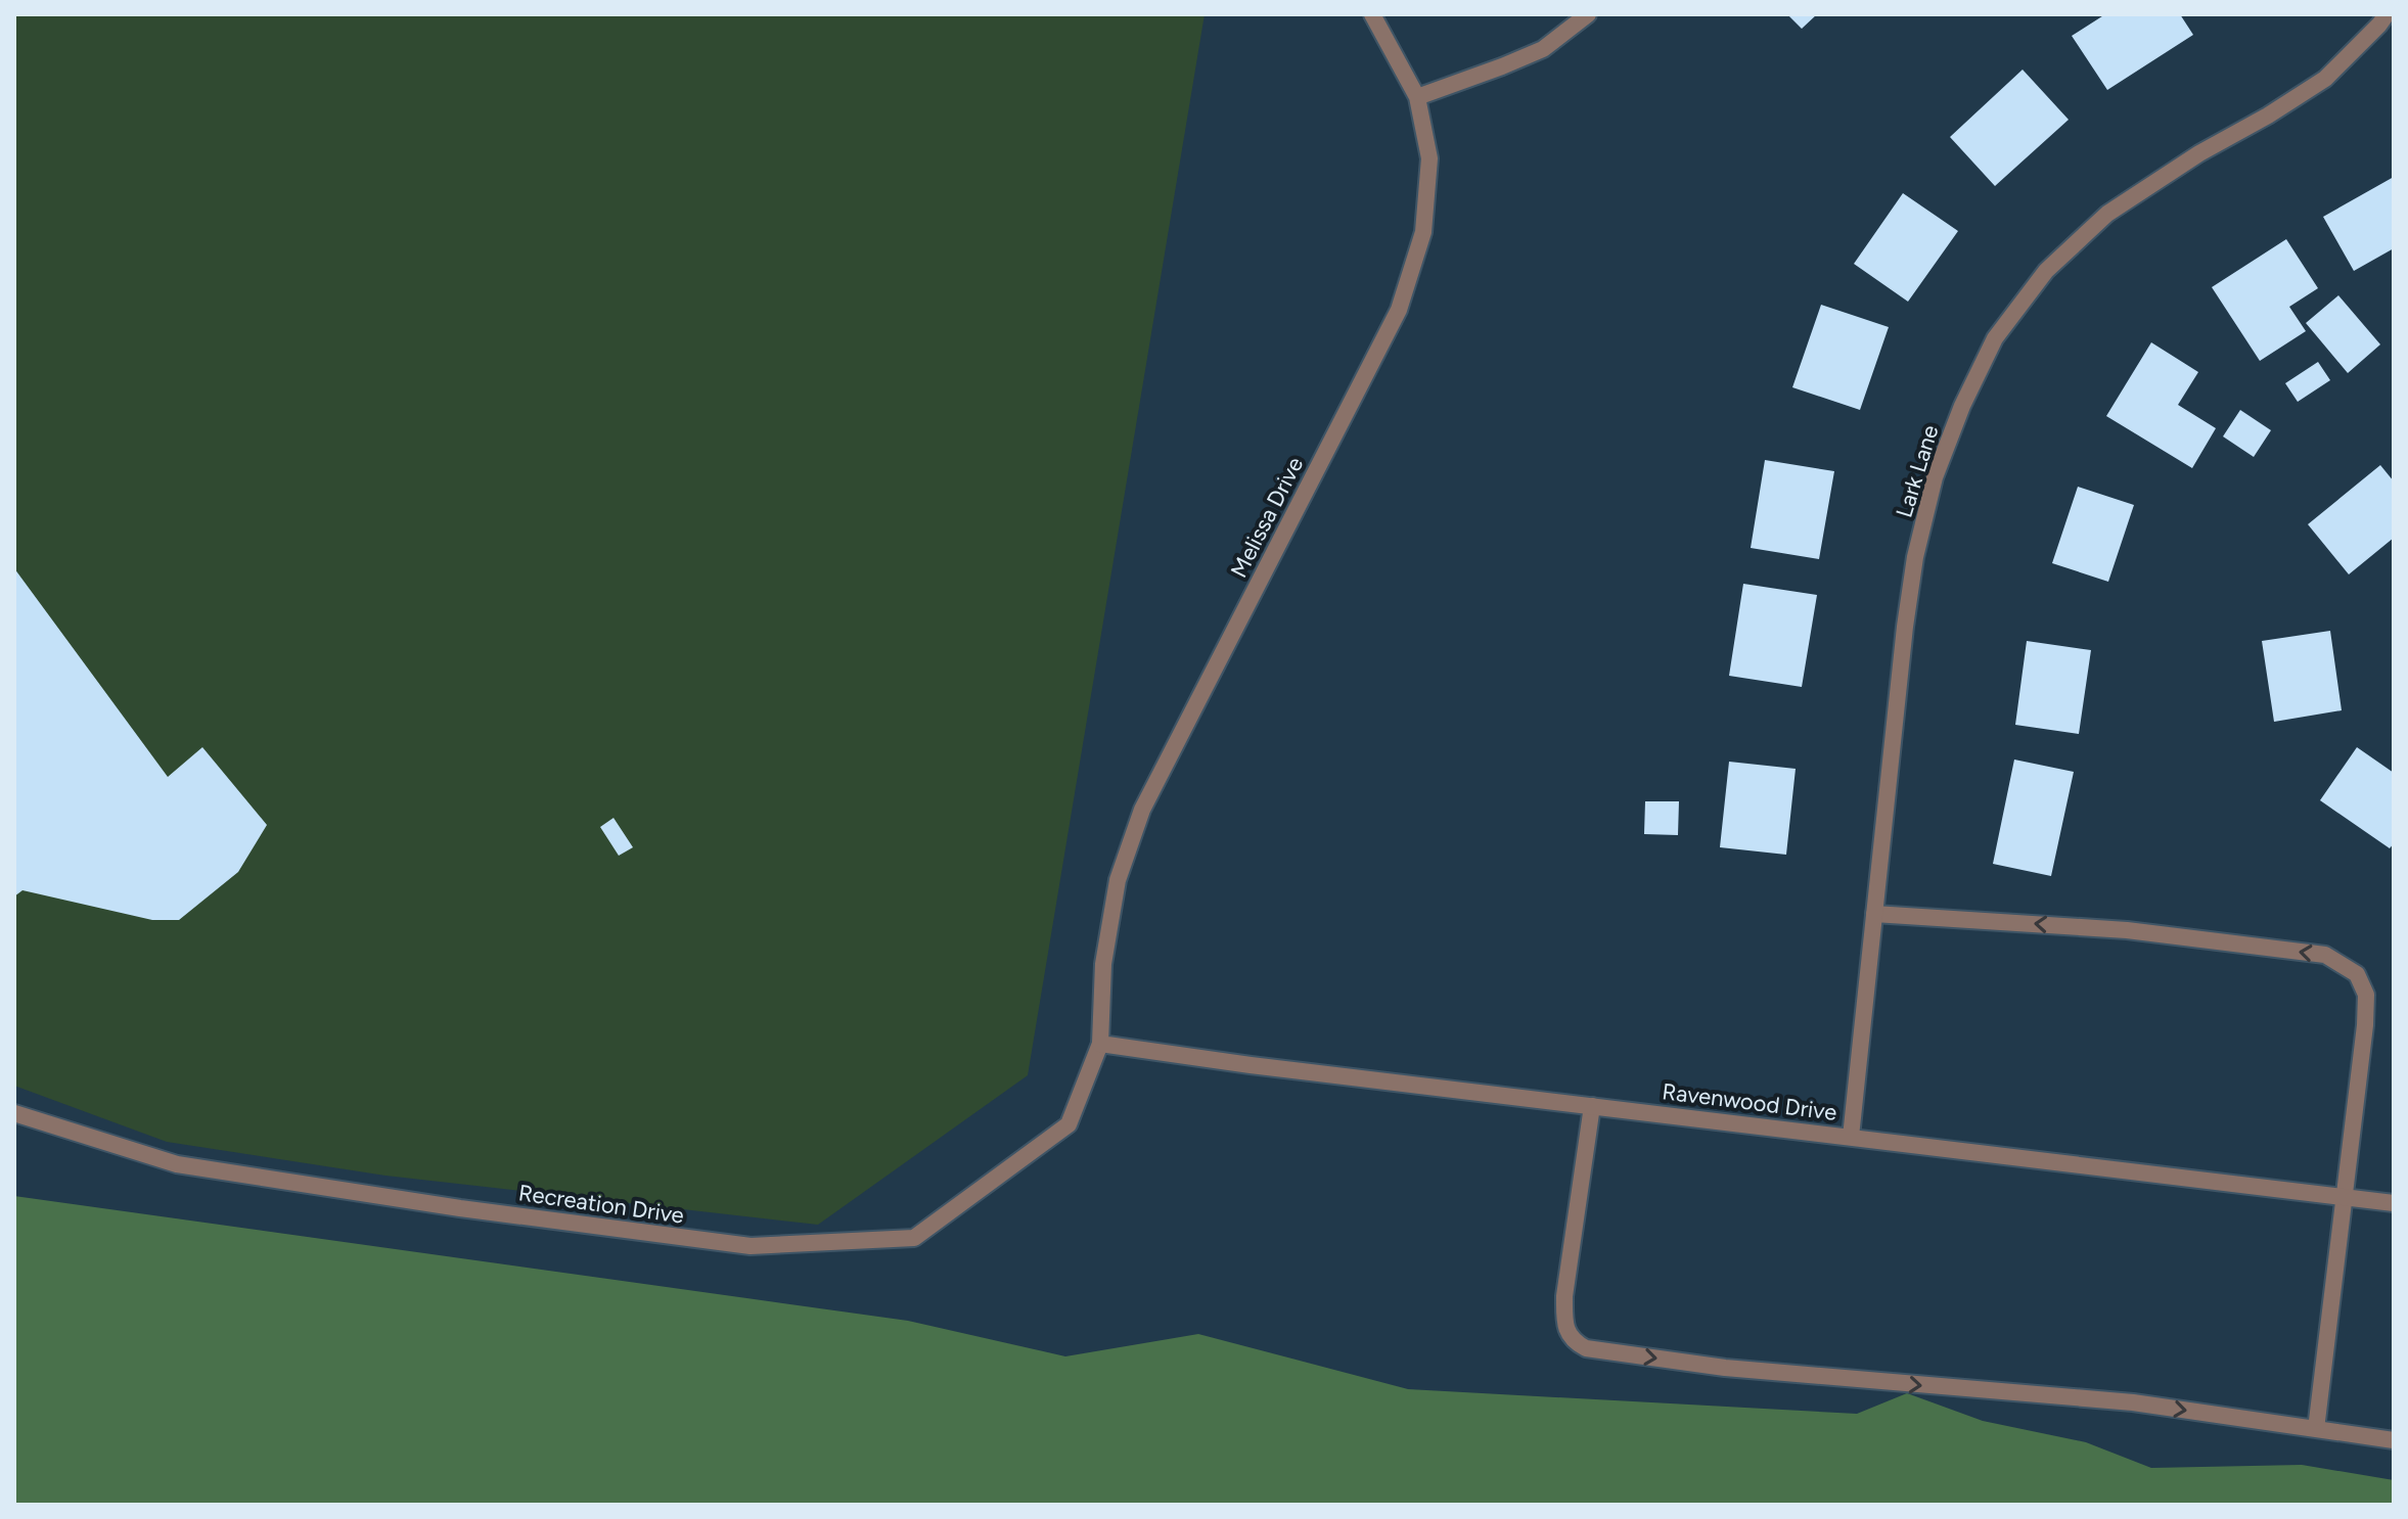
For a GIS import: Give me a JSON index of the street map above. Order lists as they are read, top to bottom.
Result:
{
  "streets": {
    "street": [
      "Lark Lane",
      "Melissa Drive",
      "Ravenwood Drive",
      "Recreation Drive"
    ]
  },
  "crossings": [
    ["Lark Lane", "Ravenwood Drive"],
    ["Melissa Drive", "Ravenwood Drive"],
    ["Melissa Drive", "Recreation Drive"],
    ["Ravenwood Drive", "Recreation Drive"]
  ]
}
